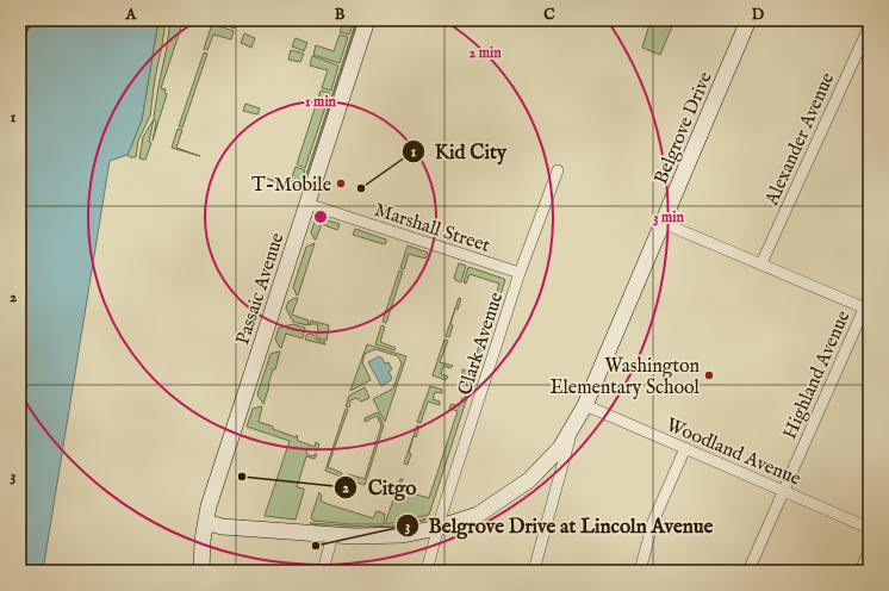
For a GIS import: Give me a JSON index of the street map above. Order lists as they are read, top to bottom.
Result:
{
  "streets": {
    "street": [
      "Belgrove Drive",
      "Alexander Avenue",
      "Marshall Street",
      "Passaic Avenue",
      "Clark Avenue",
      "Highland Avenue",
      "Woodland Avenue"
    ]
  },
  "crossings": [
    ["Belgrove Drive", "Passaic Avenue"],
    ["Belgrove Drive", "Clark Avenue"],
    ["Belgrove Drive", "Woodland Avenue"],
    ["Marshall Street", "Passaic Avenue"],
    ["Marshall Street", "Clark Avenue"],
    ["Highland Avenue", "Woodland Avenue"]
  ],
  "places": [
    "T-Mobile",
    "Kid City",
    "Washington Elementary School",
    "Citgo",
    "Belgrove Drive at Lincoln Avenue"
  ],
  "grid": {
    "columns": [
      "A",
      "B",
      "C",
      "D"
    ],
    "rows": ["1", "2", "3"]
  },
  "rings": ["2 min", "1 min", "3 min"]
}
